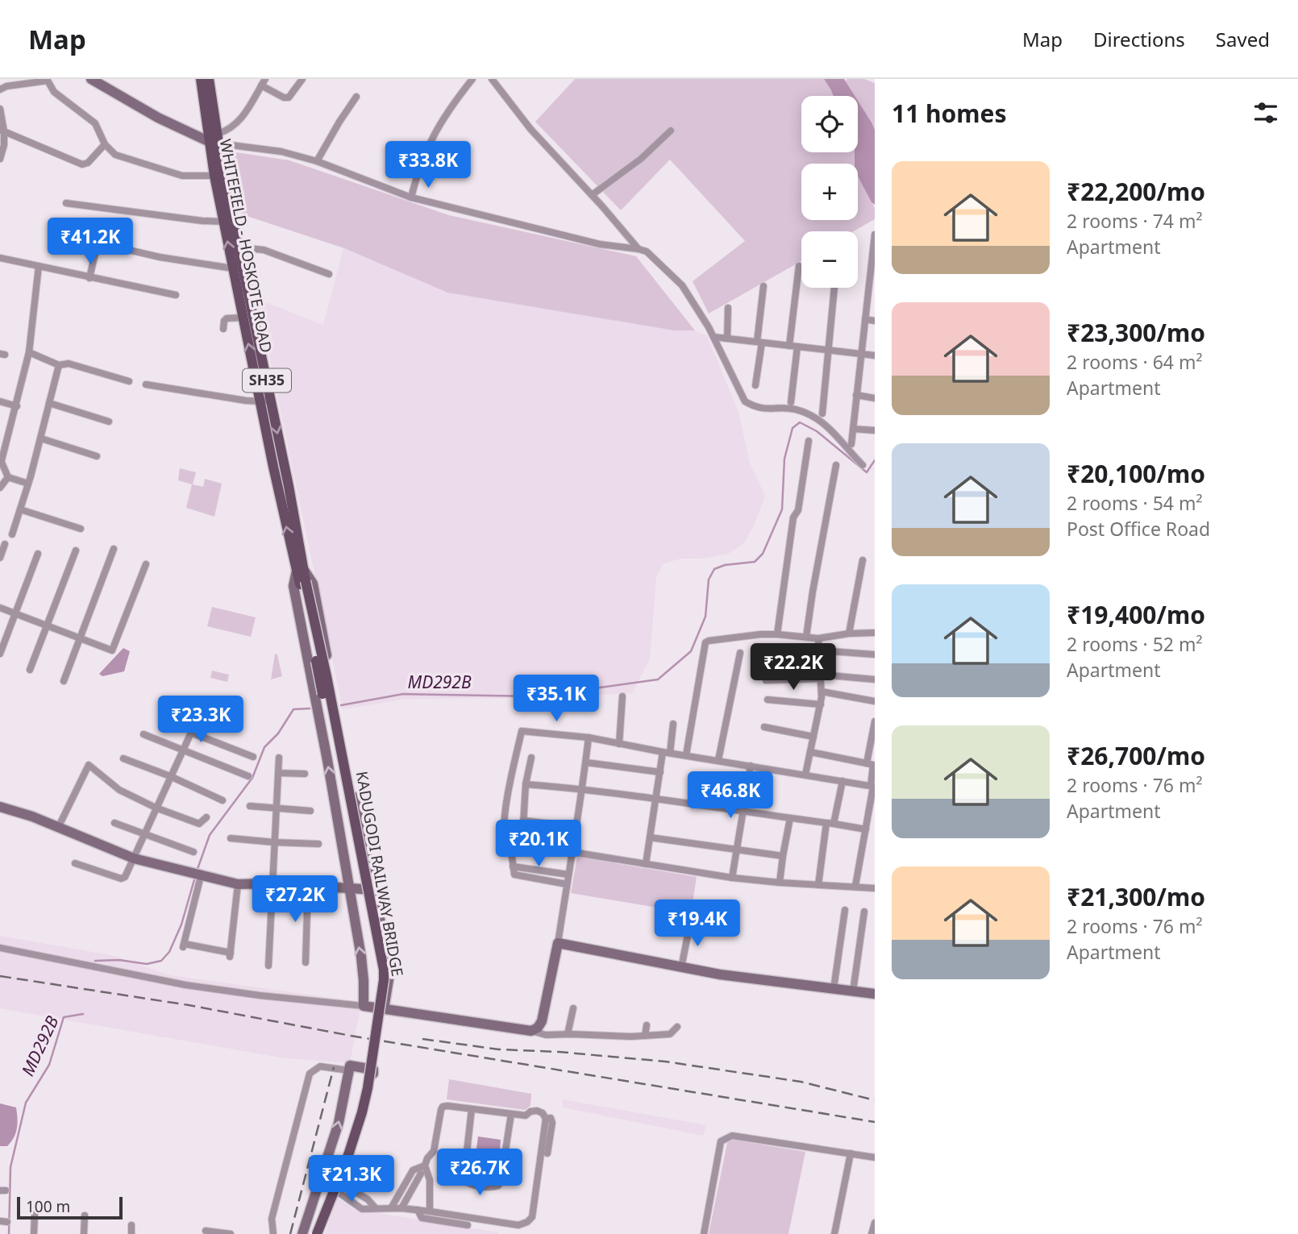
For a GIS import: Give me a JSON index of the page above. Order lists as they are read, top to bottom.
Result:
{
  "streets": {
    "main road": ["WHITEFIELD - HOSKOTE ROAD", "SH35", "KADUGODI RAILWAY BRIDGE"]
  },
  "crossings": [
    ["WHITEFIELD - HOSKOTE ROAD", "SH35"],
    ["SH35", "KADUGODI RAILWAY BRIDGE"]
  ],
  "water": ["MD292B"],
  "scale_bar": "100 m",
  "page": {
    "header": "Map",
    "nav": ["Map", "Directions", "Saved"],
    "heading": "11 homes",
    "map_buttons": ["+", "−"],
    "price": [
      "₹33.8K",
      "₹41.2K",
      "₹22.2K",
      "₹35.1K",
      "₹23.3K",
      "₹46.8K",
      "₹20.1K",
      "₹27.2K",
      "₹19.4K",
      "₹26.7K",
      "₹21.3K"
    ],
    "list": [
      {
        "name": "₹22,200/mo",
        "note": "2 rooms · 74 m² · Apartment"
      },
      {
        "name": "₹23,300/mo",
        "note": "2 rooms · 64 m² · Apartment"
      },
      {
        "name": "₹20,100/mo",
        "note": "2 rooms · 54 m² · Post Office Road"
      },
      {
        "name": "₹19,400/mo",
        "note": "2 rooms · 52 m² · Apartment"
      },
      {
        "name": "₹26,700/mo",
        "note": "2 rooms · 76 m² · Apartment"
      },
      {
        "name": "₹21,300/mo",
        "note": "2 rooms · 76 m² · Apartment"
      }
    ],
    "scale": "100 m"
  }
}
